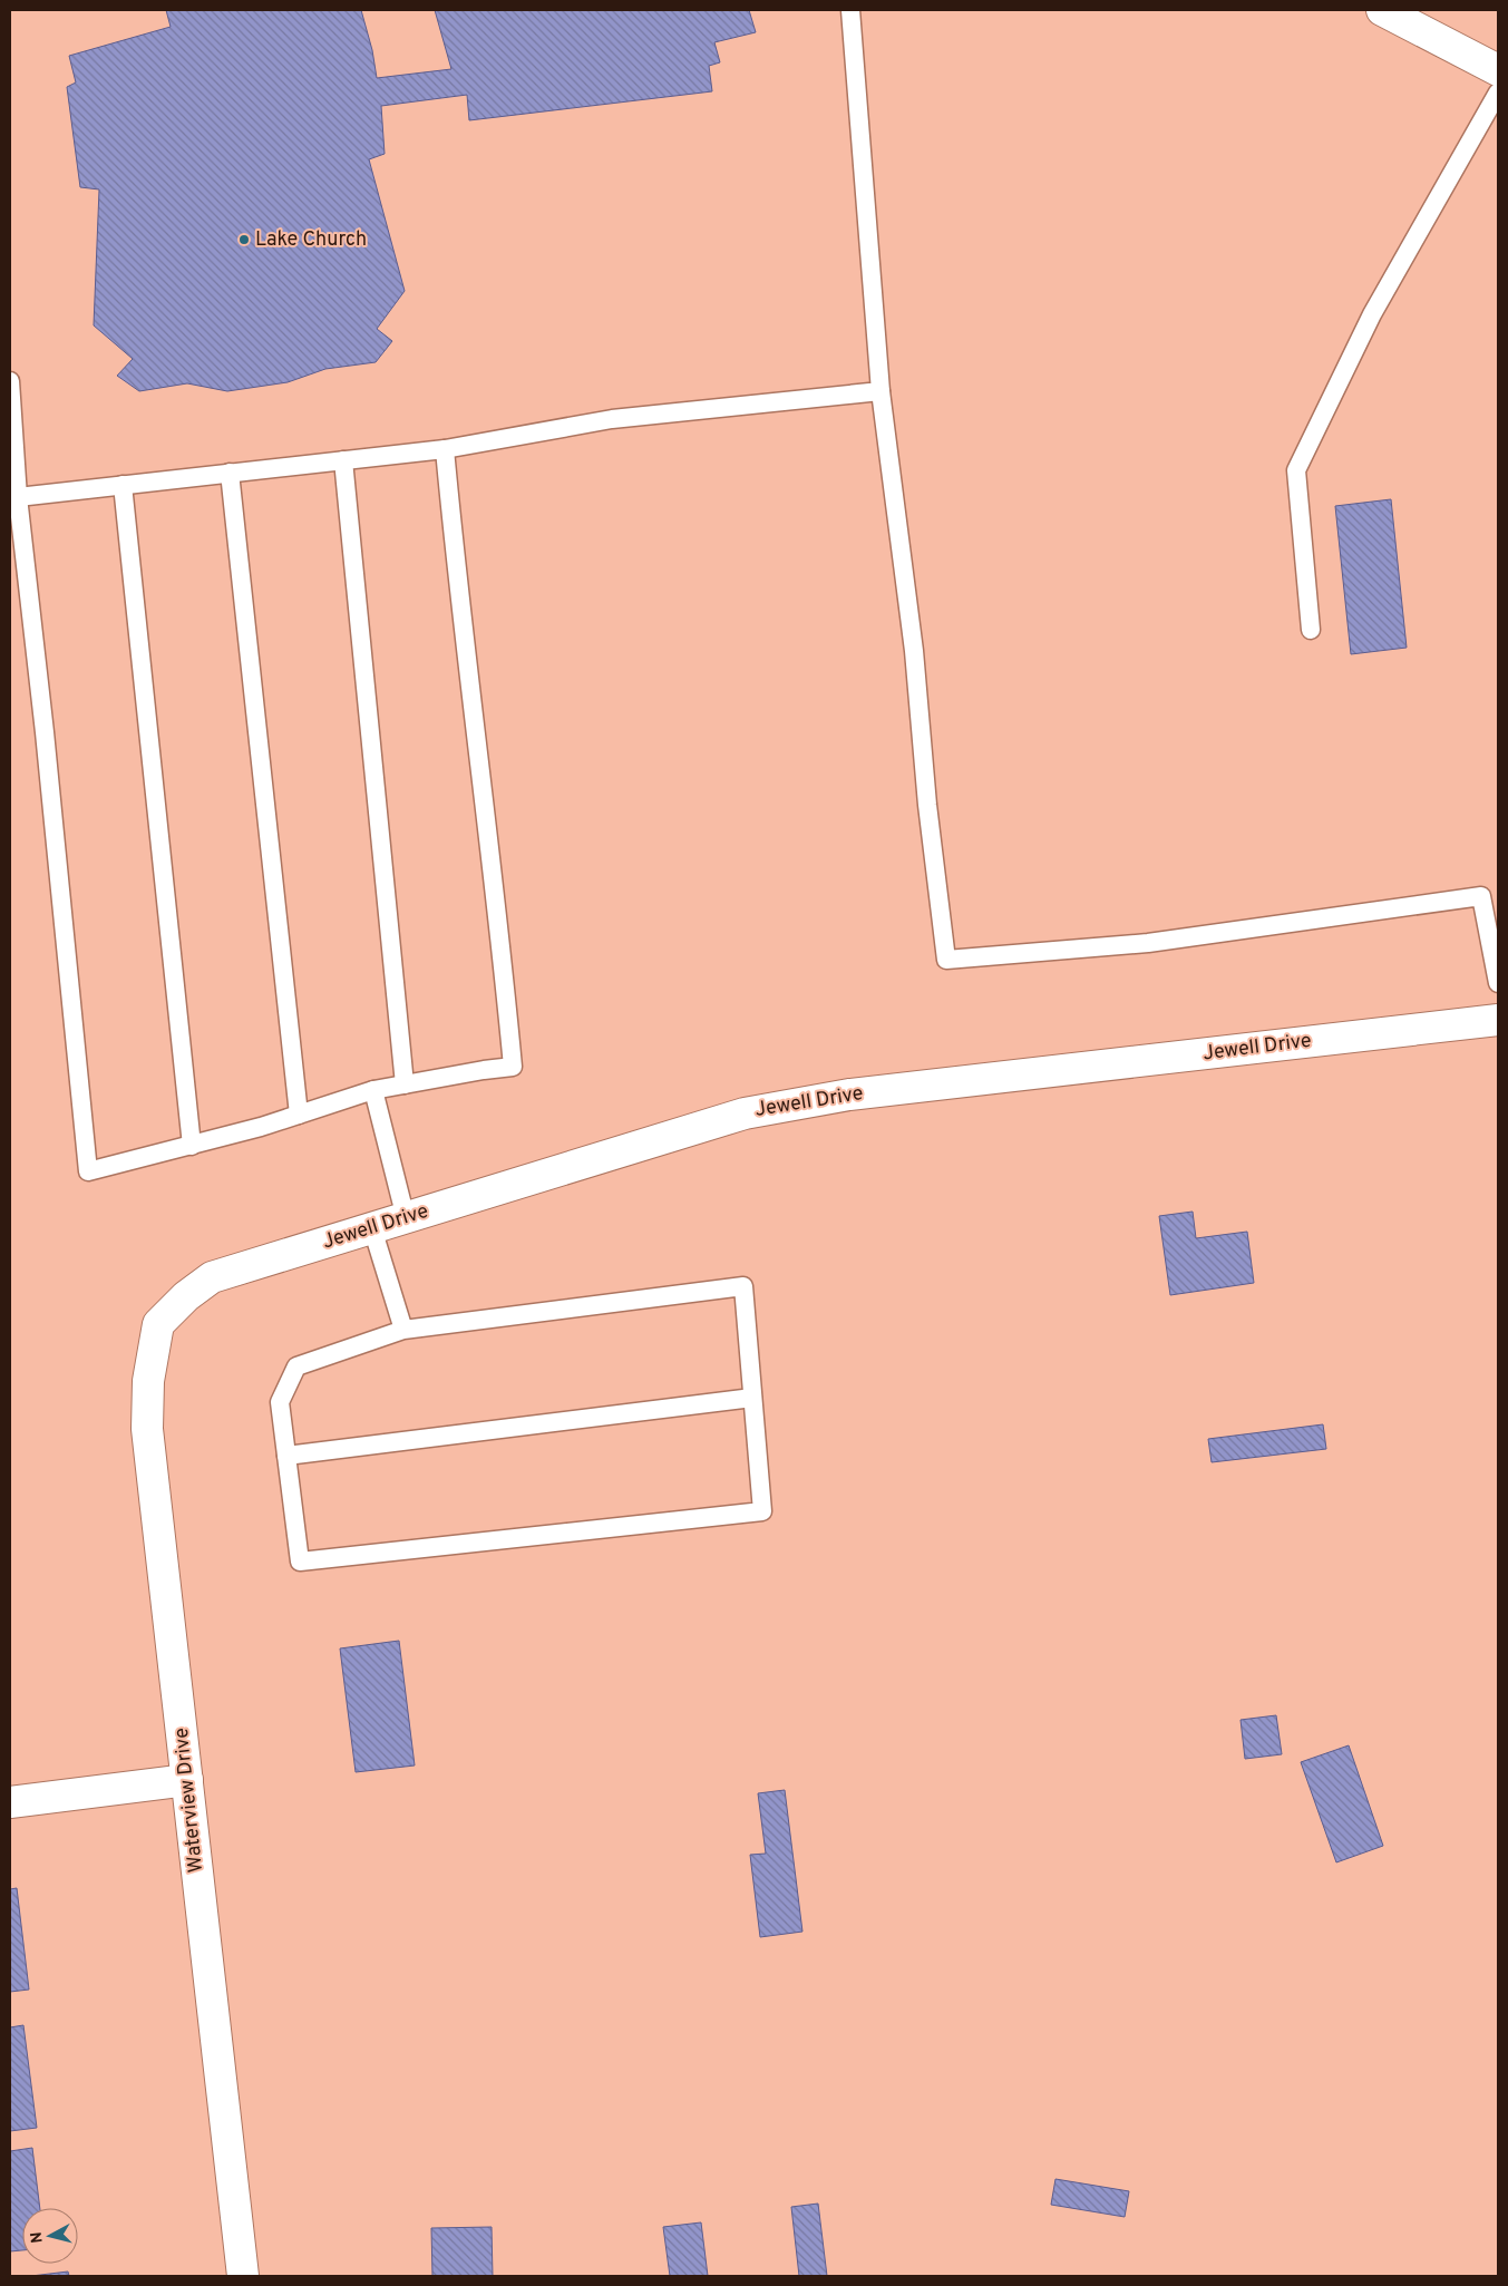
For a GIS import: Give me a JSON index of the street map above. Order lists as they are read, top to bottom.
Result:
{
  "streets": {
    "street": ["Jewell Drive", "Waterview Drive"]
  },
  "crossings": [
    ["Jewell Drive", "Waterview Drive"]
  ],
  "places": ["Lake Church"],
  "north": "left"
}
